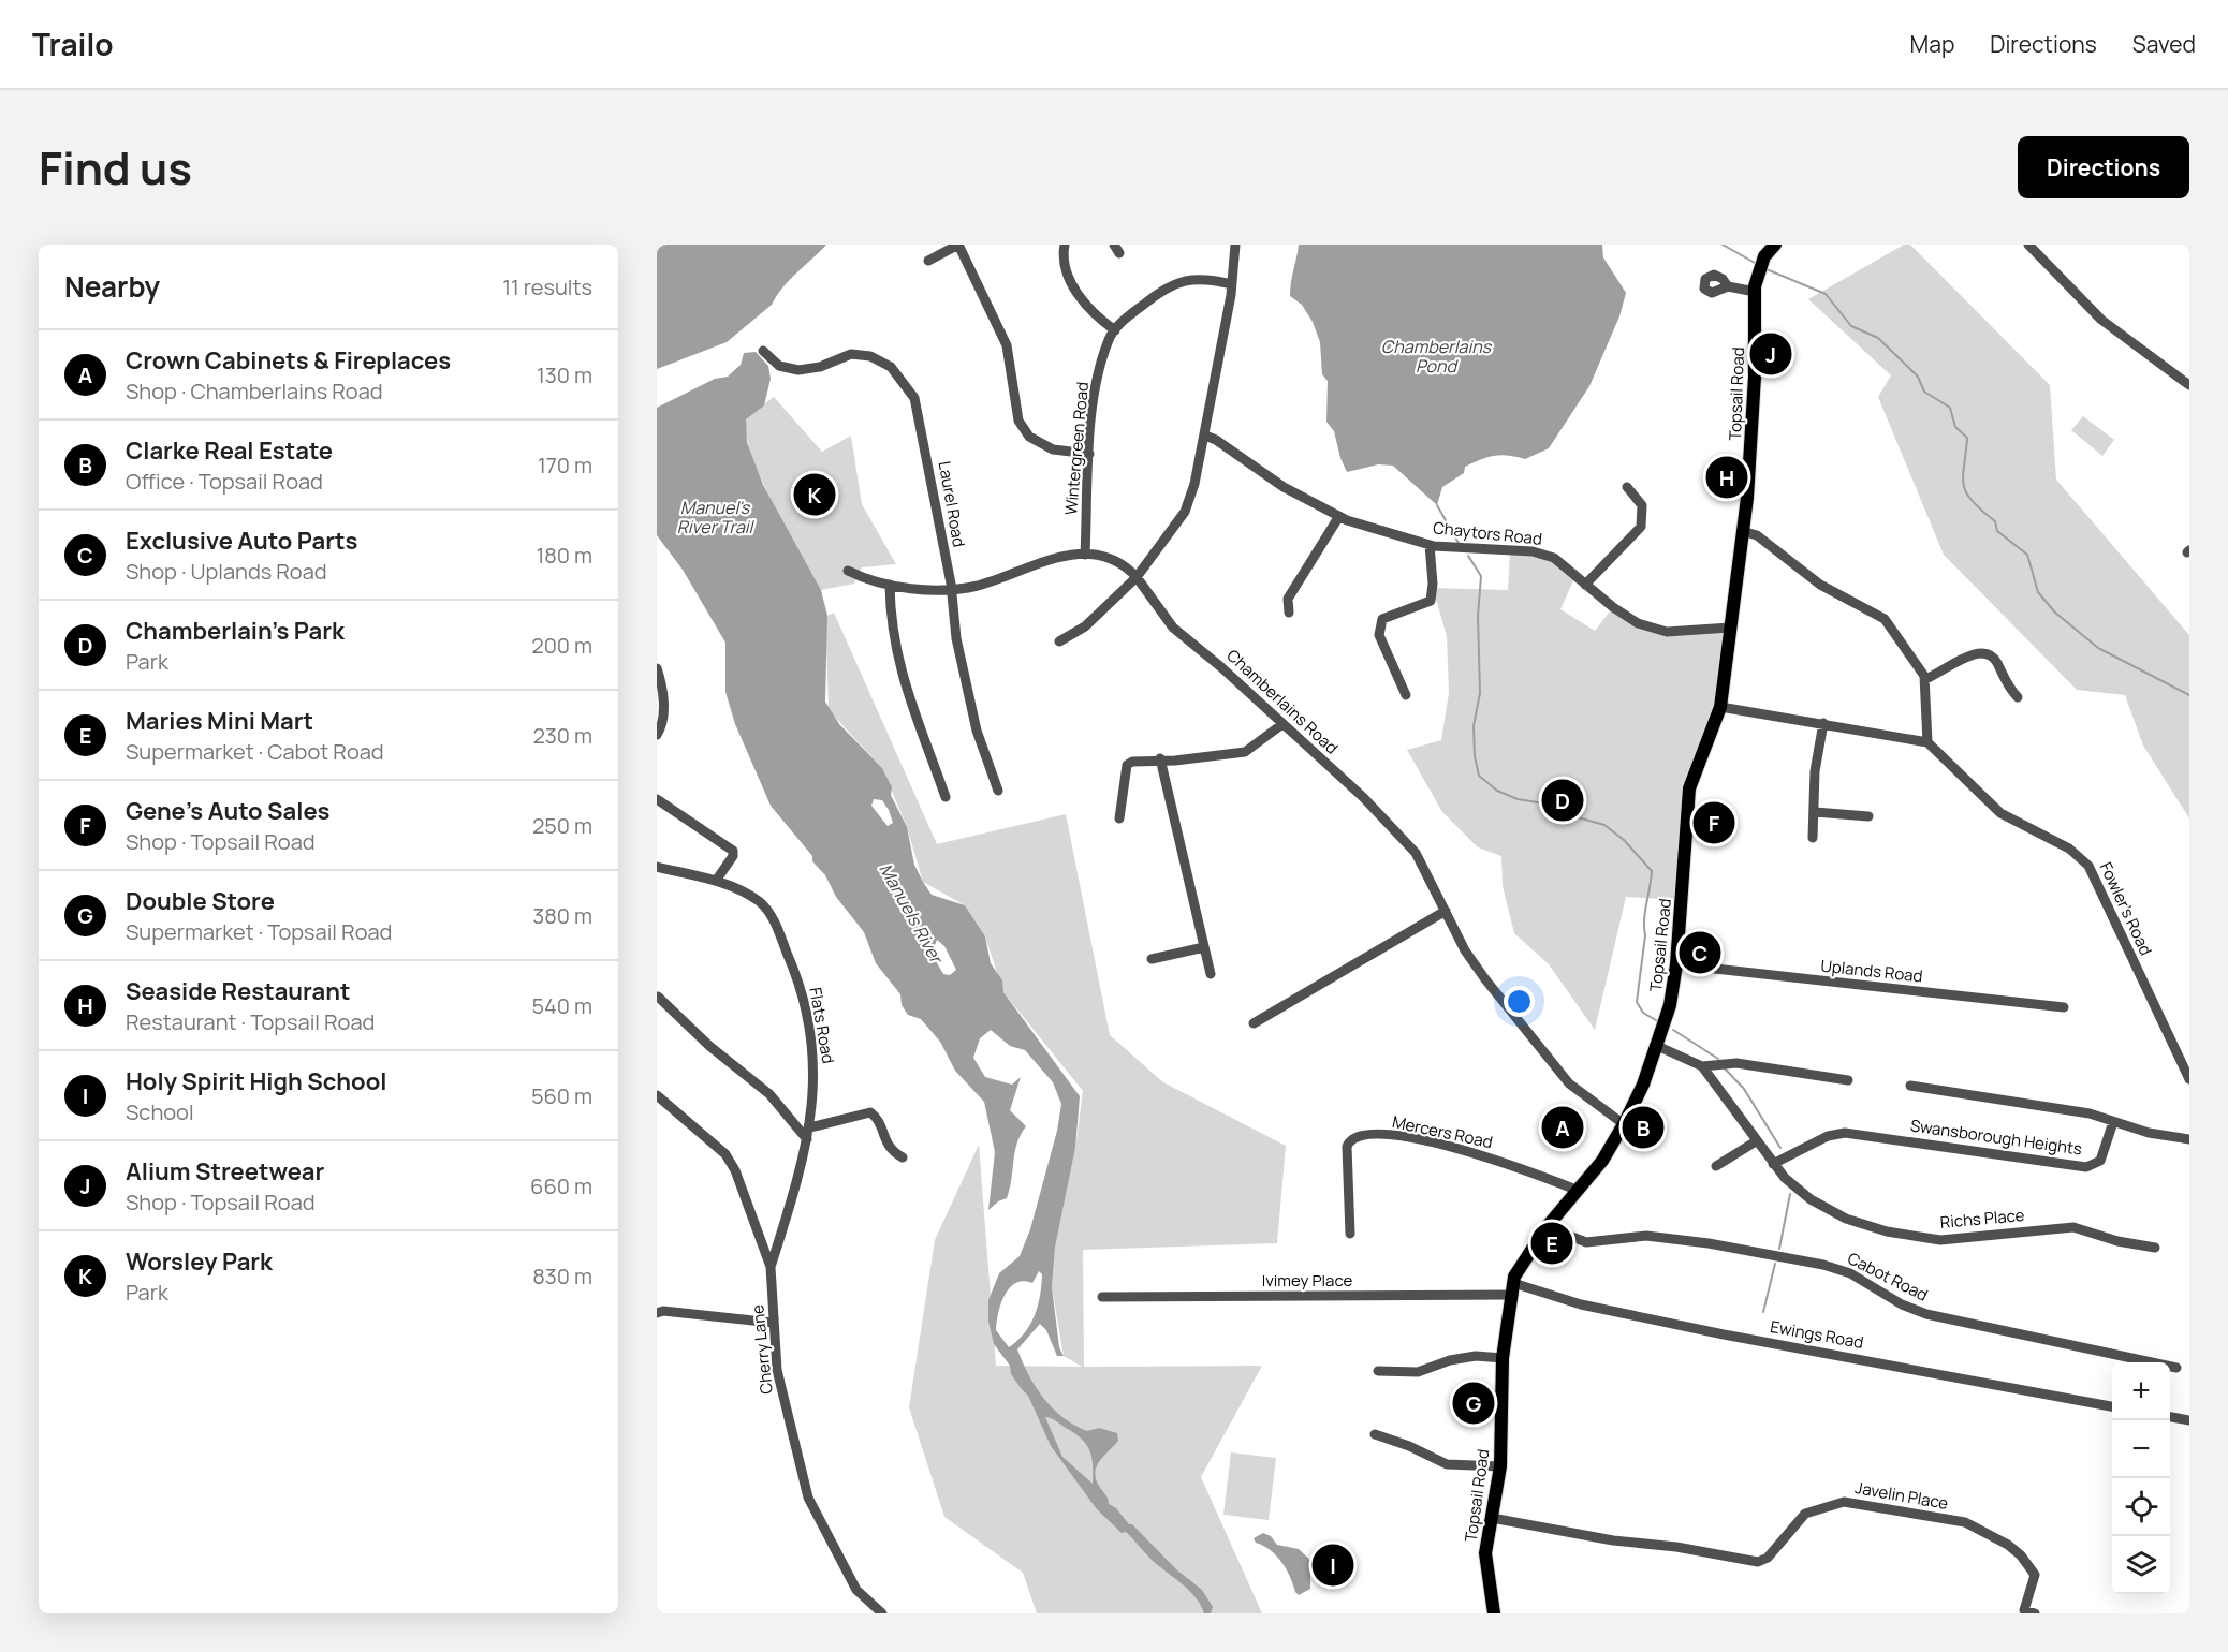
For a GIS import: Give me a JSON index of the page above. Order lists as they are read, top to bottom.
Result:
{
  "streets": {
    "main road": ["Topsail Road"],
    "street": [
      "Wintergreen Road",
      "Laurel Road",
      "Chaytors Road",
      "Chamberlains Road",
      "Fowler's Road",
      "Uplands Road",
      "Flats Road",
      "Mercers Road",
      "Swansborough Heights",
      "Richs Place",
      "Cabot Road",
      "Ivimey Place",
      "Ewings Road",
      "Cherry Lane",
      "Javelin Place"
    ]
  },
  "crossings": [
    ["Topsail Road", "Chaytors Road"],
    ["Topsail Road", "Chamberlains Road"],
    ["Topsail Road", "Uplands Road"],
    ["Topsail Road", "Mercers Road"],
    ["Topsail Road", "Cabot Road"],
    ["Topsail Road", "Ivimey Place"],
    ["Topsail Road", "Ewings Road"],
    ["Topsail Road", "Javelin Place"],
    ["Wintergreen Road", "Chamberlains Road"],
    ["Laurel Road", "Chamberlains Road"],
    ["Flats Road", "Cherry Lane"],
    ["Swansborough Heights", "Richs Place"],
    ["Ivimey Place", "Ewings Road"]
  ],
  "water": ["Chamberlains Pond", "Manuel's River Trail", "Manuels River"],
  "page": {
    "header": "Trailo",
    "nav": ["Map", "Directions", "Saved"],
    "title": "Find us",
    "buttons": "Directions",
    "heading": ["Nearby", "11 results"],
    "list": [
      {
        "mark": "A",
        "name": "Crown Cabinets & Fireplaces",
        "note": "Shop · Chamberlains Road",
        "value": "130 m"
      },
      {
        "mark": "B",
        "name": "Clarke Real Estate",
        "note": "Office · Topsail Road",
        "value": "170 m"
      },
      {
        "mark": "C",
        "name": "Exclusive Auto Parts",
        "note": "Shop · Uplands Road",
        "value": "180 m"
      },
      {
        "mark": "D",
        "name": "Chamberlain's Park",
        "note": "Park",
        "value": "200 m"
      },
      {
        "mark": "E",
        "name": "Maries Mini Mart",
        "note": "Supermarket · Cabot Road",
        "value": "230 m"
      },
      {
        "mark": "F",
        "name": "Gene's Auto Sales",
        "note": "Shop · Topsail Road",
        "value": "250 m"
      },
      {
        "mark": "G",
        "name": "Double Store",
        "note": "Supermarket · Topsail Road",
        "value": "380 m"
      },
      {
        "mark": "H",
        "name": "Seaside Restaurant",
        "note": "Restaurant · Topsail Road",
        "value": "540 m"
      },
      {
        "mark": "I",
        "name": "Holy Spirit High School",
        "note": "School",
        "value": "560 m"
      },
      {
        "mark": "J",
        "name": "Alium Streetwear",
        "note": "Shop · Topsail Road",
        "value": "660 m"
      },
      {
        "mark": "K",
        "name": "Worsley Park",
        "note": "Park",
        "value": "830 m"
      }
    ],
    "pins": [
      "J",
      "H",
      "K",
      "D",
      "F",
      "C",
      "A",
      "B",
      "E",
      "G",
      "I"
    ],
    "map_buttons": ["+", "−"]
  }
}
